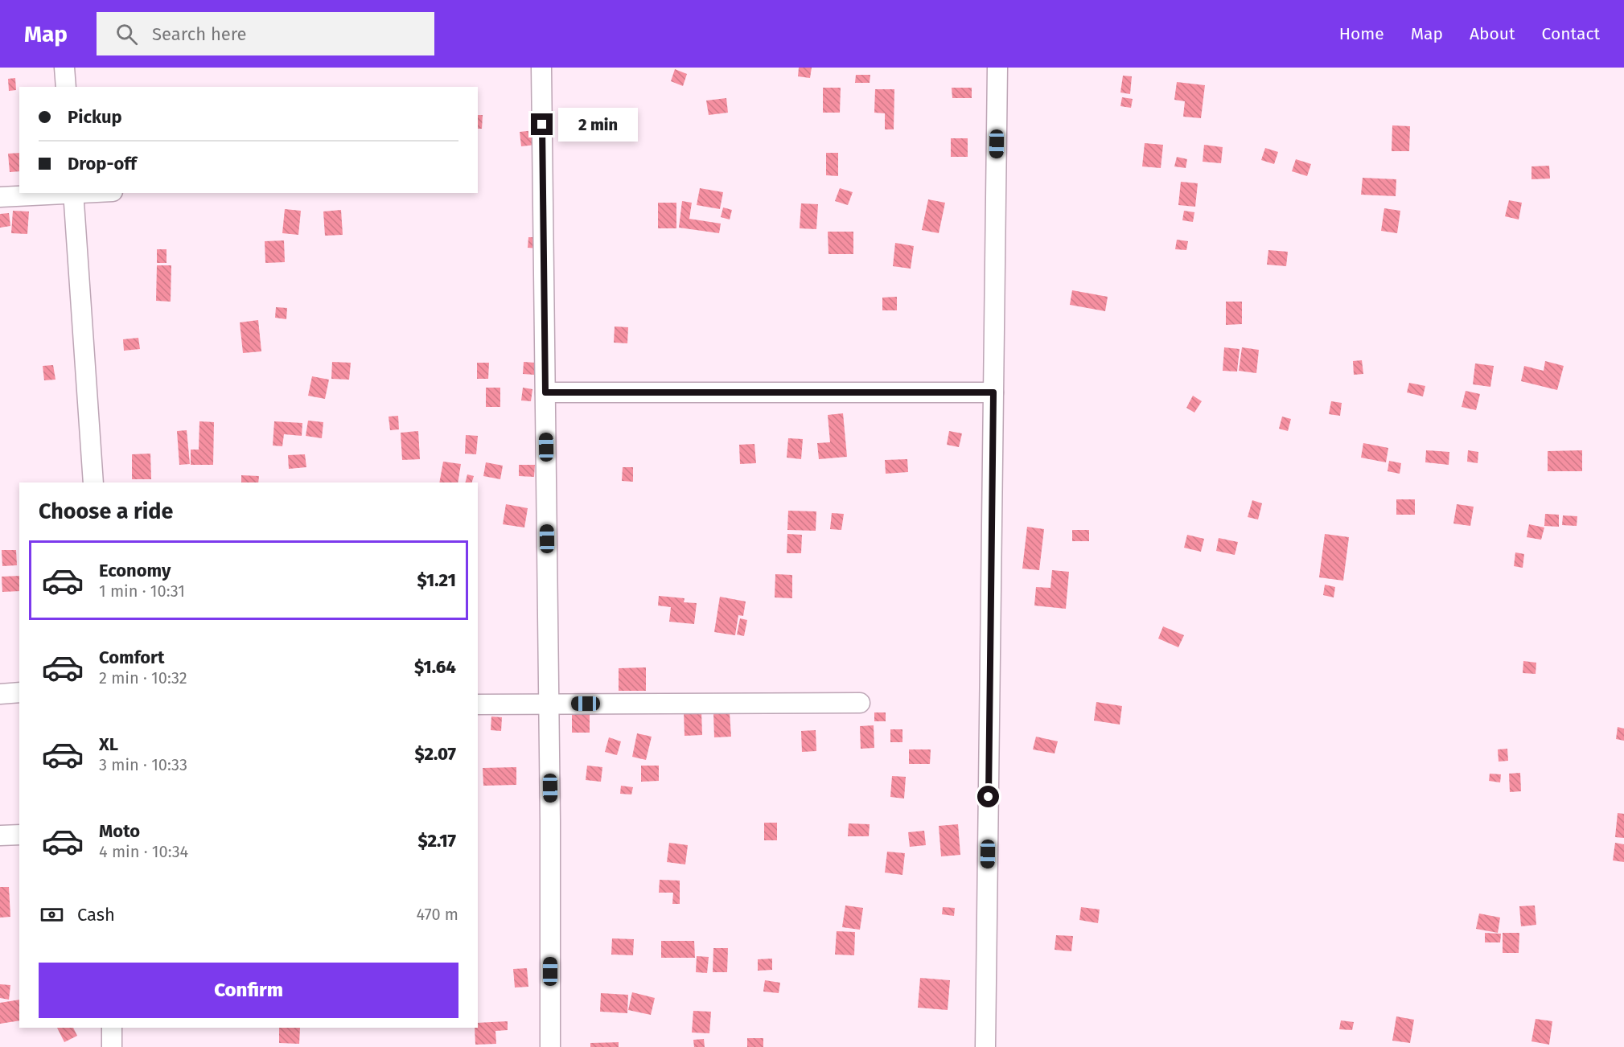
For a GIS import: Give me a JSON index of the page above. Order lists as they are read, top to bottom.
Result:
{
  "page": {
    "header": "Map",
    "search": "Search here",
    "nav": [
      "Home",
      "Map",
      "About",
      "Contact"
    ],
    "banner": ["Pickup", "Drop-off"],
    "bubble": "2 min",
    "heading": "Choose a ride",
    "list": [
      {
        "name": "Economy",
        "note": "1 min · 10:31",
        "value": "$1.21"
      },
      {
        "name": "Comfort",
        "note": "2 min · 10:32",
        "value": "$1.64"
      },
      {
        "name": "XL",
        "note": "3 min · 10:33",
        "value": "$2.07"
      },
      {
        "name": "Moto",
        "note": "4 min · 10:34",
        "value": "$2.17"
      }
    ],
    "pay": ["Cash", "470 m"],
    "buttons": "Confirm"
  }
}
